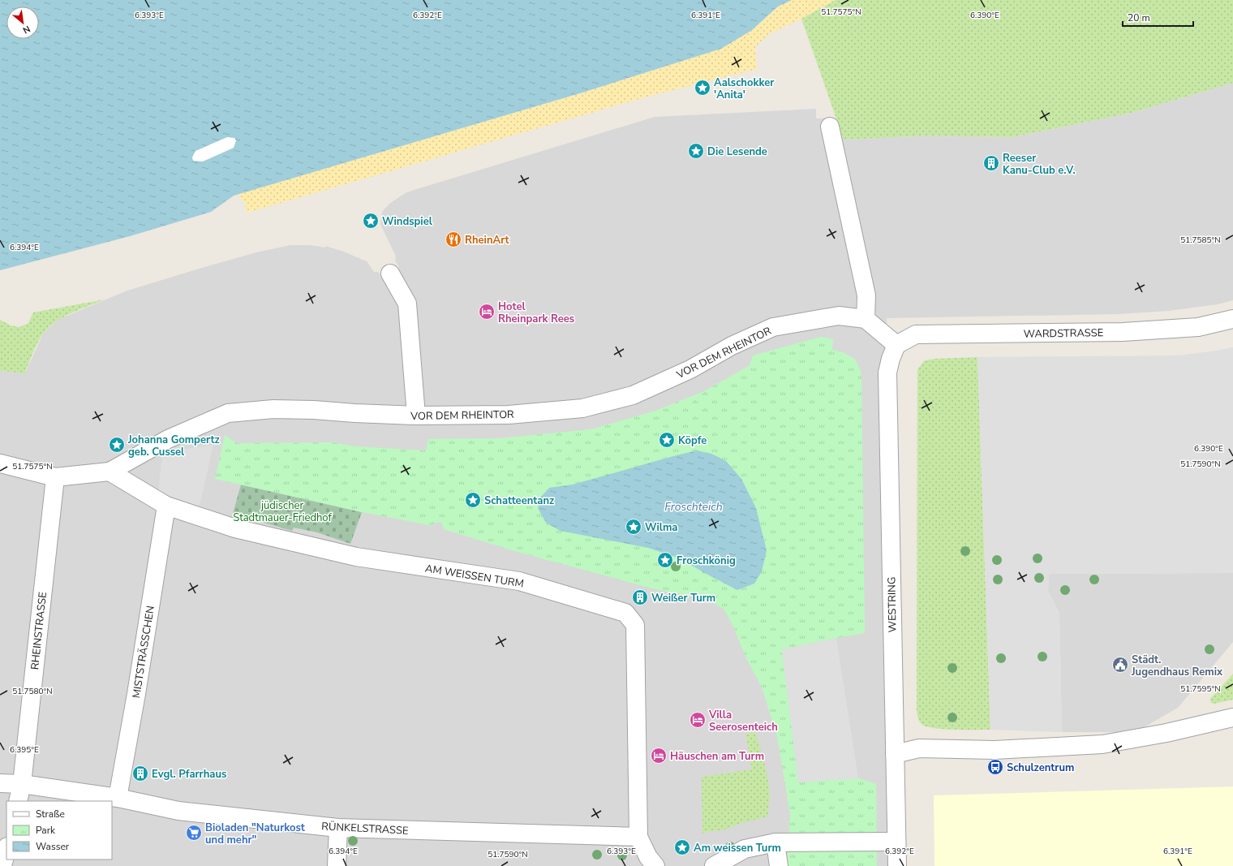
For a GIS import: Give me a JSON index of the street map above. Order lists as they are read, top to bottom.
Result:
{
  "streets": {
    "street": [
      "WARDSTRASSE",
      "VOR DEM RHEINTOR",
      "AM WEISSEN TURM",
      "WESTRING",
      "RHEINSTRASSE",
      "MISTSTRÄSSCHEN",
      "RÜNKELSTRASSE"
    ]
  },
  "crossings": [
    ["WARDSTRASSE", "WESTRING"],
    ["VOR DEM RHEINTOR", "AM WEISSEN TURM"],
    ["VOR DEM RHEINTOR", "RHEINSTRASSE"],
    ["AM WEISSEN TURM", "MISTSTRÄSSCHEN"],
    ["AM WEISSEN TURM", "RÜNKELSTRASSE"],
    ["RHEINSTRASSE", "RÜNKELSTRASSE"],
    ["MISTSTRÄSSCHEN", "RÜNKELSTRASSE"]
  ],
  "water": ["Froschteich"],
  "parks": ["jüdischer Stadtmauer-Friedhof"],
  "places": {
    "place": [
      "Aalschokker 'Anita'",
      "Die Lesende",
      "Windspiel",
      "Köpfe",
      "Johanna Gompertz geb. Cussel",
      "Schatteentanz",
      "Wilma",
      "Froschkönig",
      "Am weissen Turm"
    ],
    "building": ["Reeser Kanu-Club e.V.", "Weißer Turm", "Evgl. Pfarrhaus"],
    "restaurant": ["RheinArt"],
    "hotel": ["Hotel Rheinpark Rees", "Villa Seerosenteich", "Häuschen am Turm"],
    "public building": ["Städt. Jugendhaus Remix"],
    "bus stop": ["Schulzentrum"],
    "supermarket": ["Bioladen \"Naturkost und mehr\""]
  },
  "legend": ["Straße", "Park", "Wasser"],
  "scale_bar": "20 m",
  "north": "bottom right",
  "coordinates": [
    "51.7575°N",
    "6.393°E",
    "6.392°E",
    "6.391°E",
    "6.390°E",
    "51.7585°N",
    "6.394°E",
    "51.7590°N",
    "51.7595°N",
    "51.7580°N",
    "6.395°E"
  ]
}
